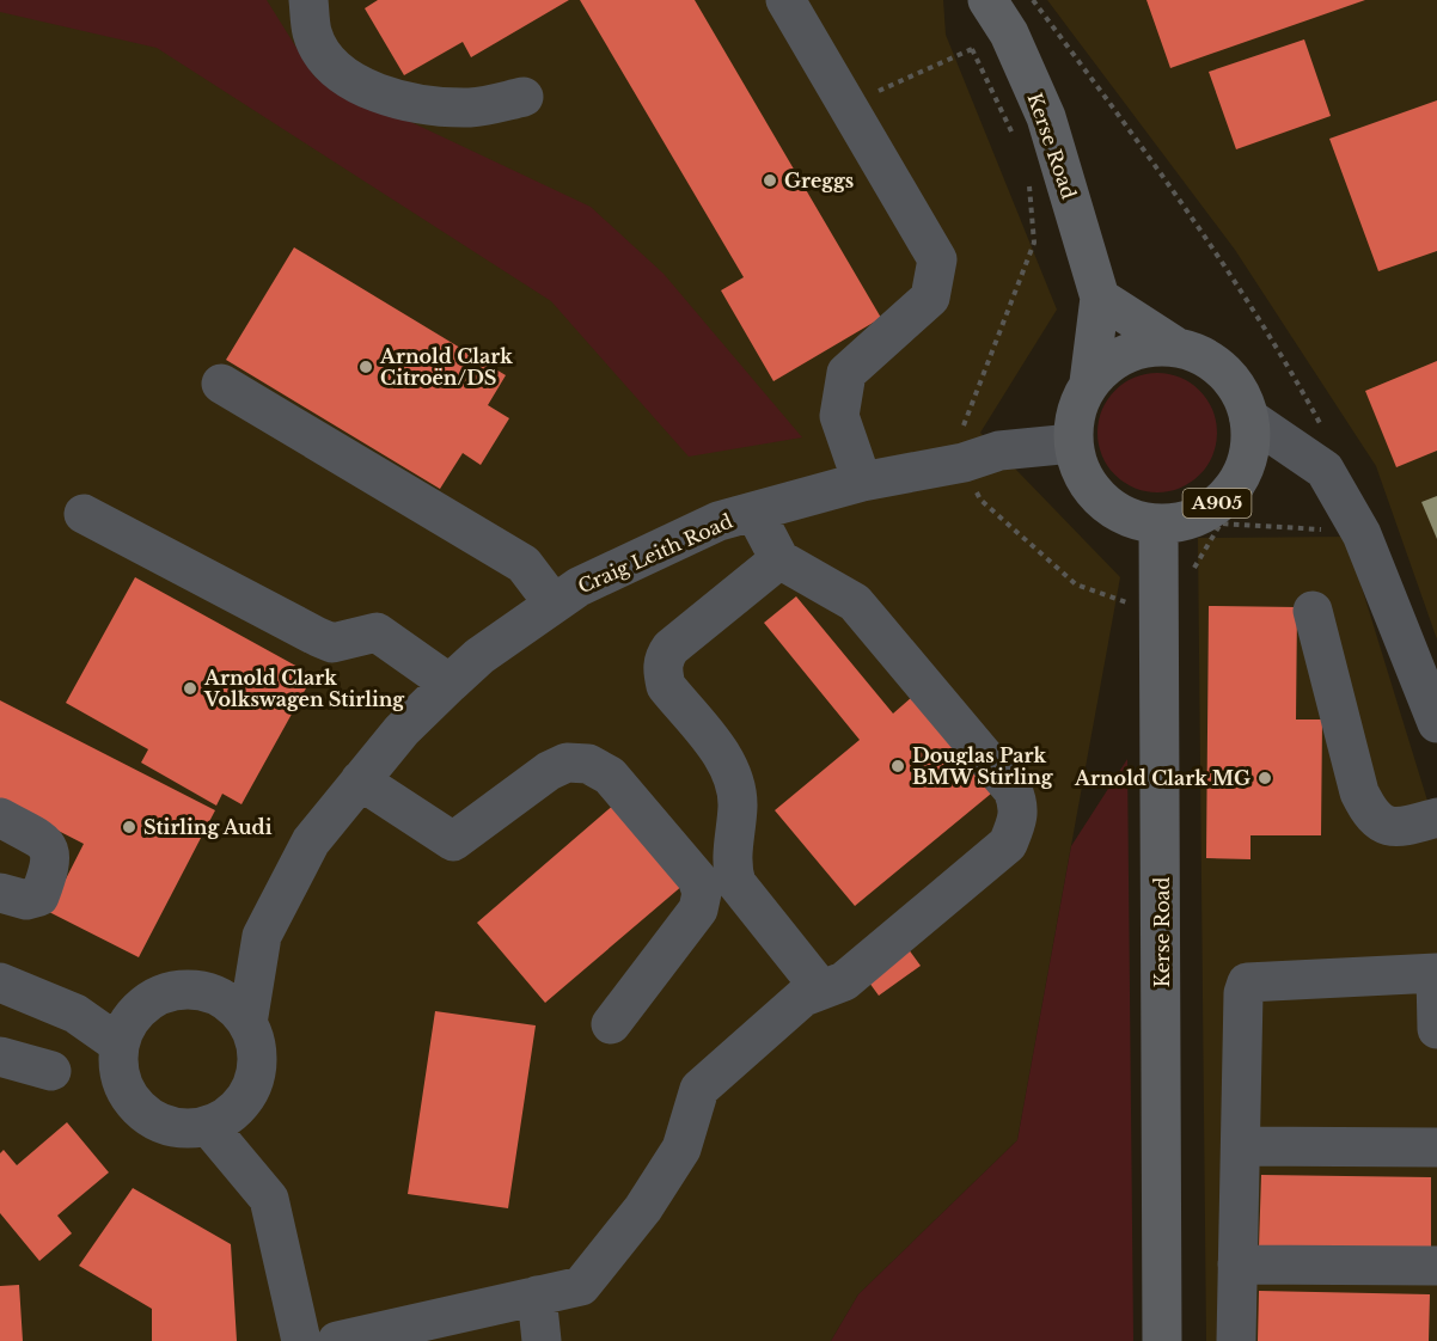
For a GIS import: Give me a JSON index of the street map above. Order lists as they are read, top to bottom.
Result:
{
  "streets": {
    "main road": ["Kerse Road", "A905"],
    "street": ["Craig Leith Road"]
  },
  "crossings": [
    ["Kerse Road", "A905"],
    ["Kerse Road", "Craig Leith Road"],
    ["A905", "Craig Leith Road"]
  ],
  "places": [
    "Greggs",
    "Arnold Clark Citroën/DS",
    "Arnold Clark Volkswagen Stirling",
    "Douglas Park BMW Stirling",
    "Arnold Clark MG",
    "Stirling Audi"
  ]
}
